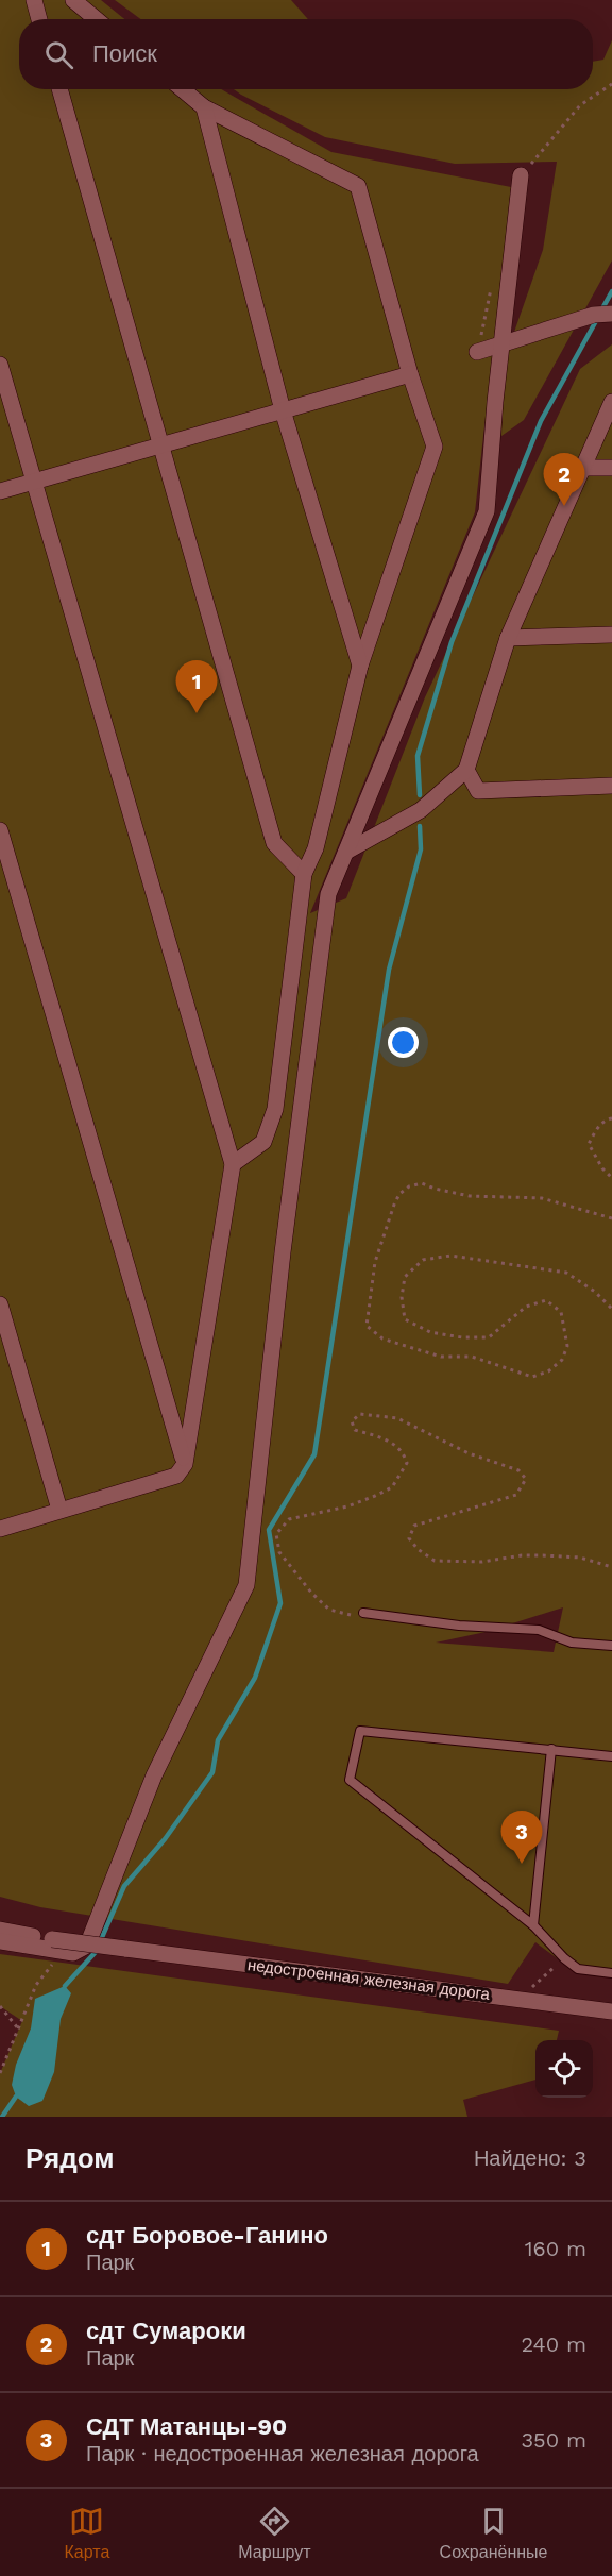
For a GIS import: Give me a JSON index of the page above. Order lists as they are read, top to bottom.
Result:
{
  "streets": {
    "street": ["недостроенная железная дорога"]
  },
  "page": {
    "search": "Поиск",
    "pins": ["2", "1", "3"],
    "heading": ["Рядом", "Найдено: 3"],
    "list": [
      {
        "mark": "1",
        "name": "сдт Боровое-Ганино",
        "note": "Парк",
        "value": "160 m"
      },
      {
        "mark": "2",
        "name": "сдт Сумароки",
        "note": "Парк",
        "value": "240 m"
      },
      {
        "mark": "3",
        "name": "СДТ Матанцы-90",
        "note": "Парк · недостроенная железная дорога",
        "value": "350 m"
      }
    ],
    "nav": ["Карта", "Маршрут", "Сохранённые"]
  }
}
